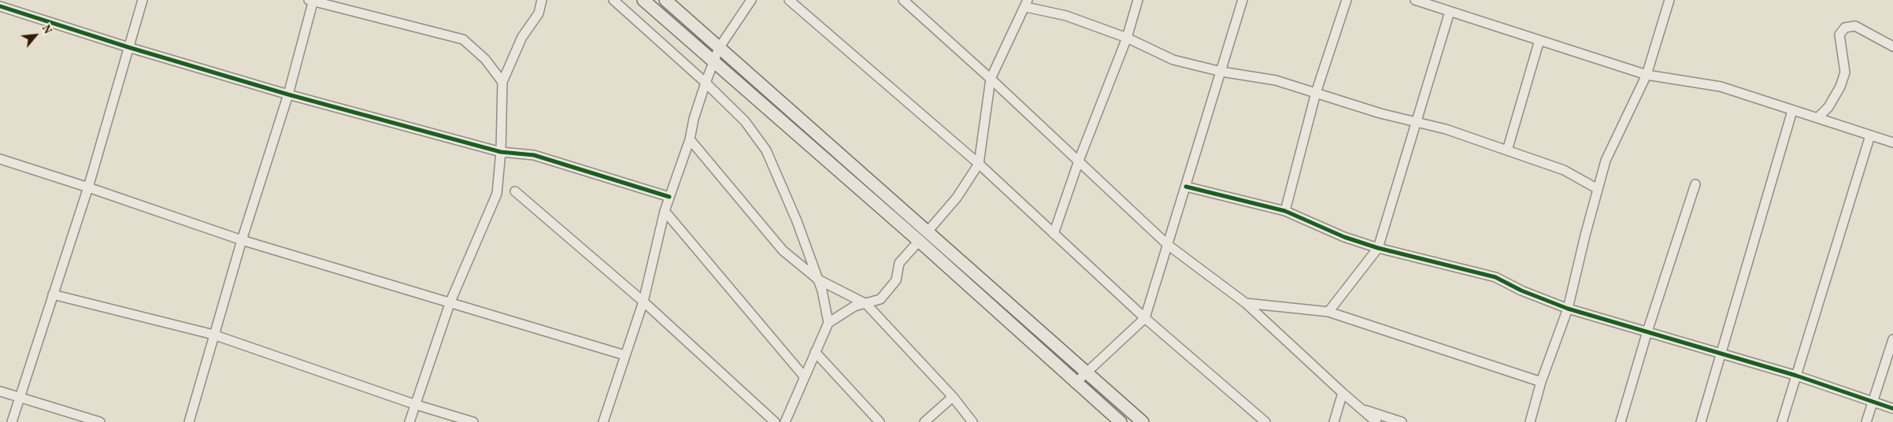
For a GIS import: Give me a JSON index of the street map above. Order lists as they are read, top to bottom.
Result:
{
  "north": "top right"
}
